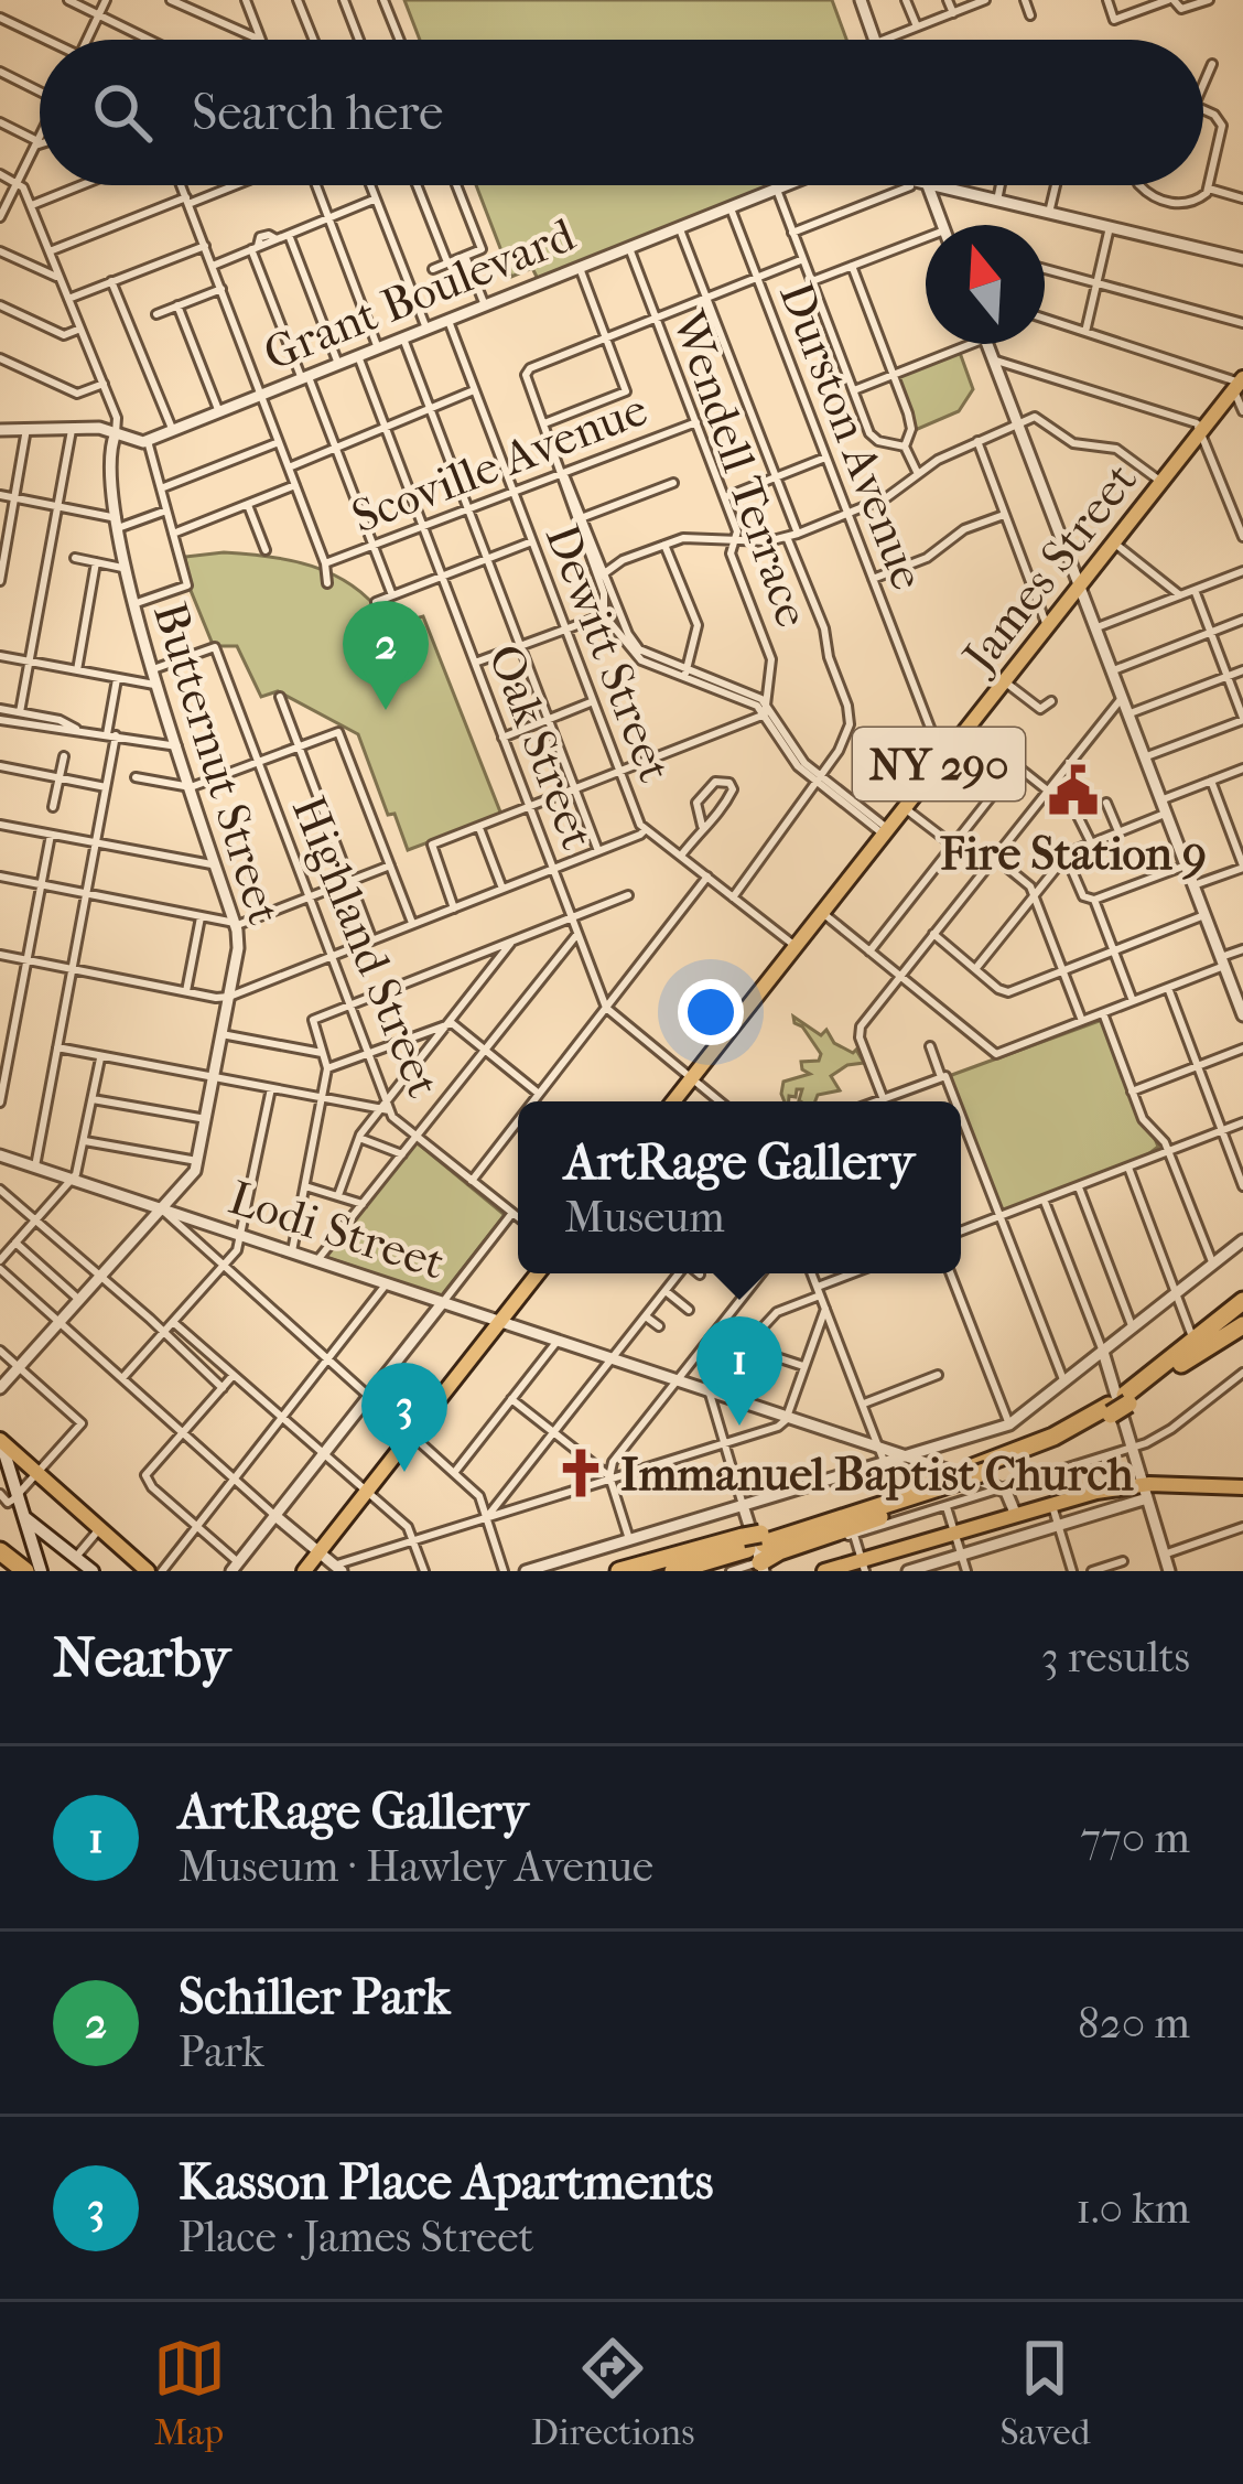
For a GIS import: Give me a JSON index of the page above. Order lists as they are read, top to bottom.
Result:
{
  "streets": {
    "main road": ["James Street", "NY 290"],
    "street": [
      "Grant Boulevard",
      "Durston Avenue",
      "Scoville Avenue",
      "Wendell Terrace",
      "Dewitt Street",
      "Oak Street",
      "Butternut Street",
      "Highland Street",
      "Lodi Street"
    ]
  },
  "crossings": [
    ["Grant Boulevard", "Durston Avenue"],
    ["Grant Boulevard", "Wendell Terrace"],
    ["Grant Boulevard", "Dewitt Street"],
    ["Grant Boulevard", "Oak Street"],
    ["Durston Avenue", "James Street"],
    ["Scoville Avenue", "Wendell Terrace"],
    ["Scoville Avenue", "Dewitt Street"],
    ["Scoville Avenue", "Oak Street"],
    ["James Street", "Dewitt Street"],
    ["James Street", "Oak Street"],
    ["Butternut Street", "Highland Street"],
    ["Butternut Street", "Lodi Street"]
  ],
  "places": {
    "public building": ["Fire Station 9"],
    "church": ["Immanuel Baptist Church"]
  },
  "north": "top",
  "page": {
    "search": "Search here",
    "pins": ["2", "1", "3"],
    "popup": ["ArtRage Gallery", "Museum"],
    "heading": ["Nearby", "3 results"],
    "list": [
      {
        "mark": "1",
        "name": "ArtRage Gallery",
        "note": "Museum · Hawley Avenue",
        "value": "770 m"
      },
      {
        "mark": "2",
        "name": "Schiller Park",
        "note": "Park",
        "value": "820 m"
      },
      {
        "mark": "3",
        "name": "Kasson Place Apartments",
        "note": "Place · James Street",
        "value": "1.0 km"
      }
    ],
    "nav": ["Map", "Directions", "Saved"]
  }
}
